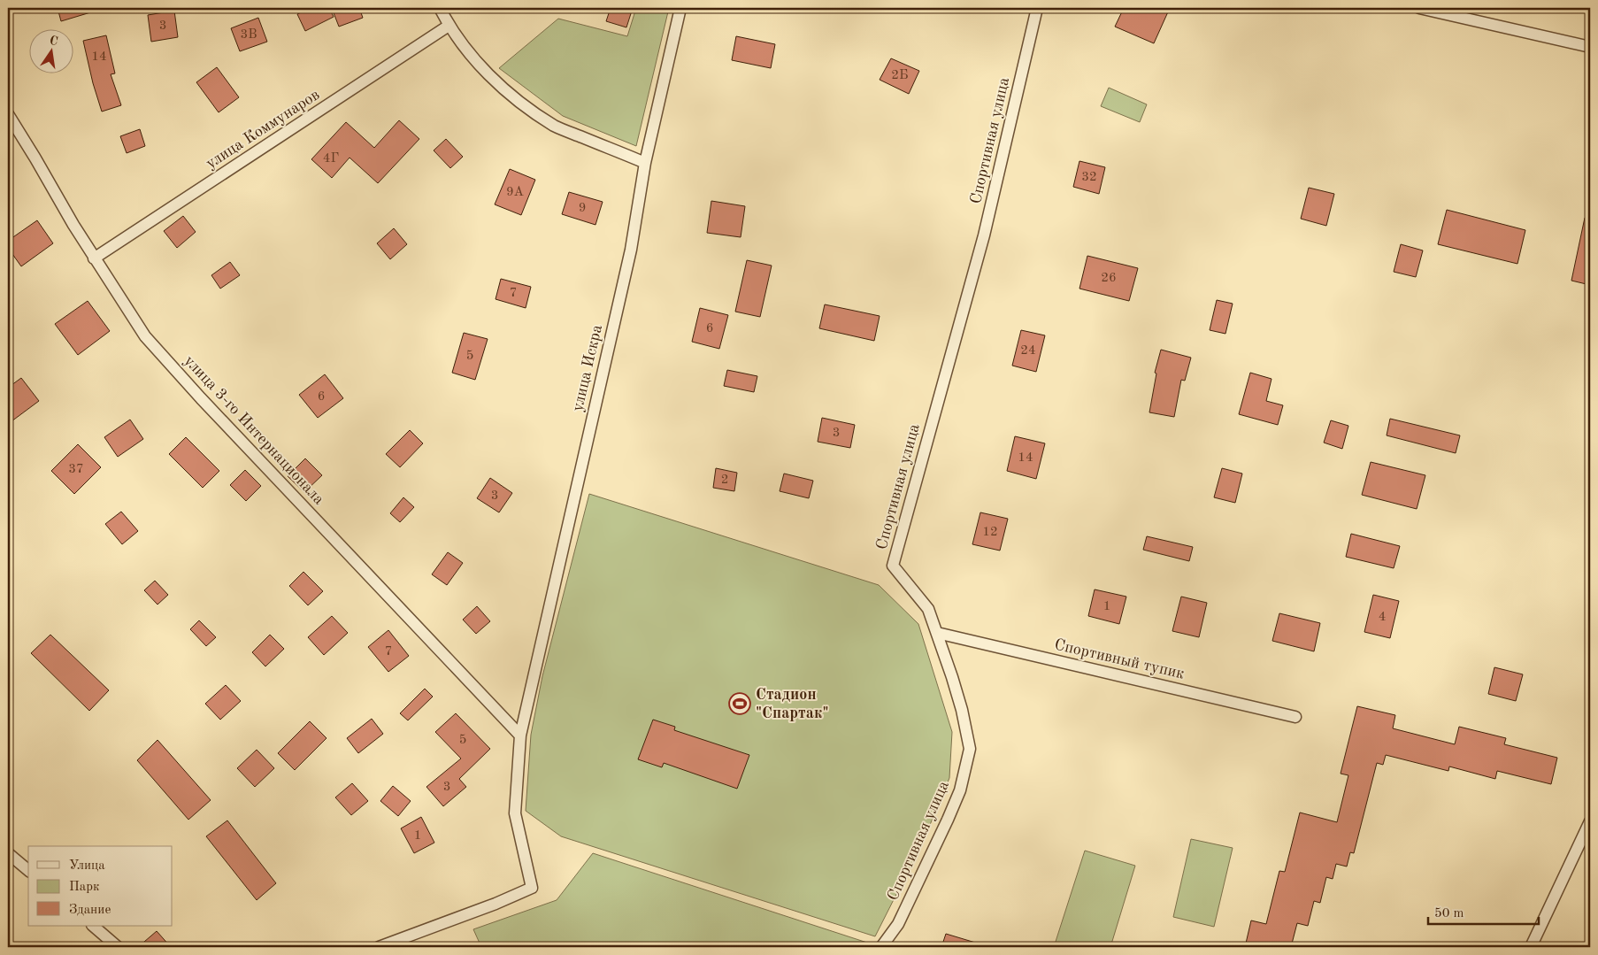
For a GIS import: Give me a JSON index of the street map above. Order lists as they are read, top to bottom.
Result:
{
  "streets": {
    "street": [
      "улица Коммунаров",
      "Спортивная улица",
      "улица Искра",
      "улица 3-го Интернационала",
      "Спортивный тупик"
    ]
  },
  "crossings": [
    ["улица Коммунаров", "улица 3-го Интернационала"],
    ["Спортивная улица", "Спортивный тупик"],
    ["улица Искра", "улица 3-го Интернационала"]
  ],
  "places": {
    "sports": ["Стадион \"Спартак\""]
  },
  "house_numbers": [
    "3",
    "3В",
    "14",
    "2Б",
    "4Г",
    "32",
    "9А",
    "9",
    "26",
    "7",
    "6",
    "24",
    "5",
    "6",
    "3",
    "14",
    "37",
    "2",
    "3",
    "12",
    "1",
    "4",
    "7",
    "5",
    "3",
    "1"
  ],
  "legend": ["Улица", "Парк", "Здание"],
  "scale_bar": "50 m",
  "north": "top"
}
